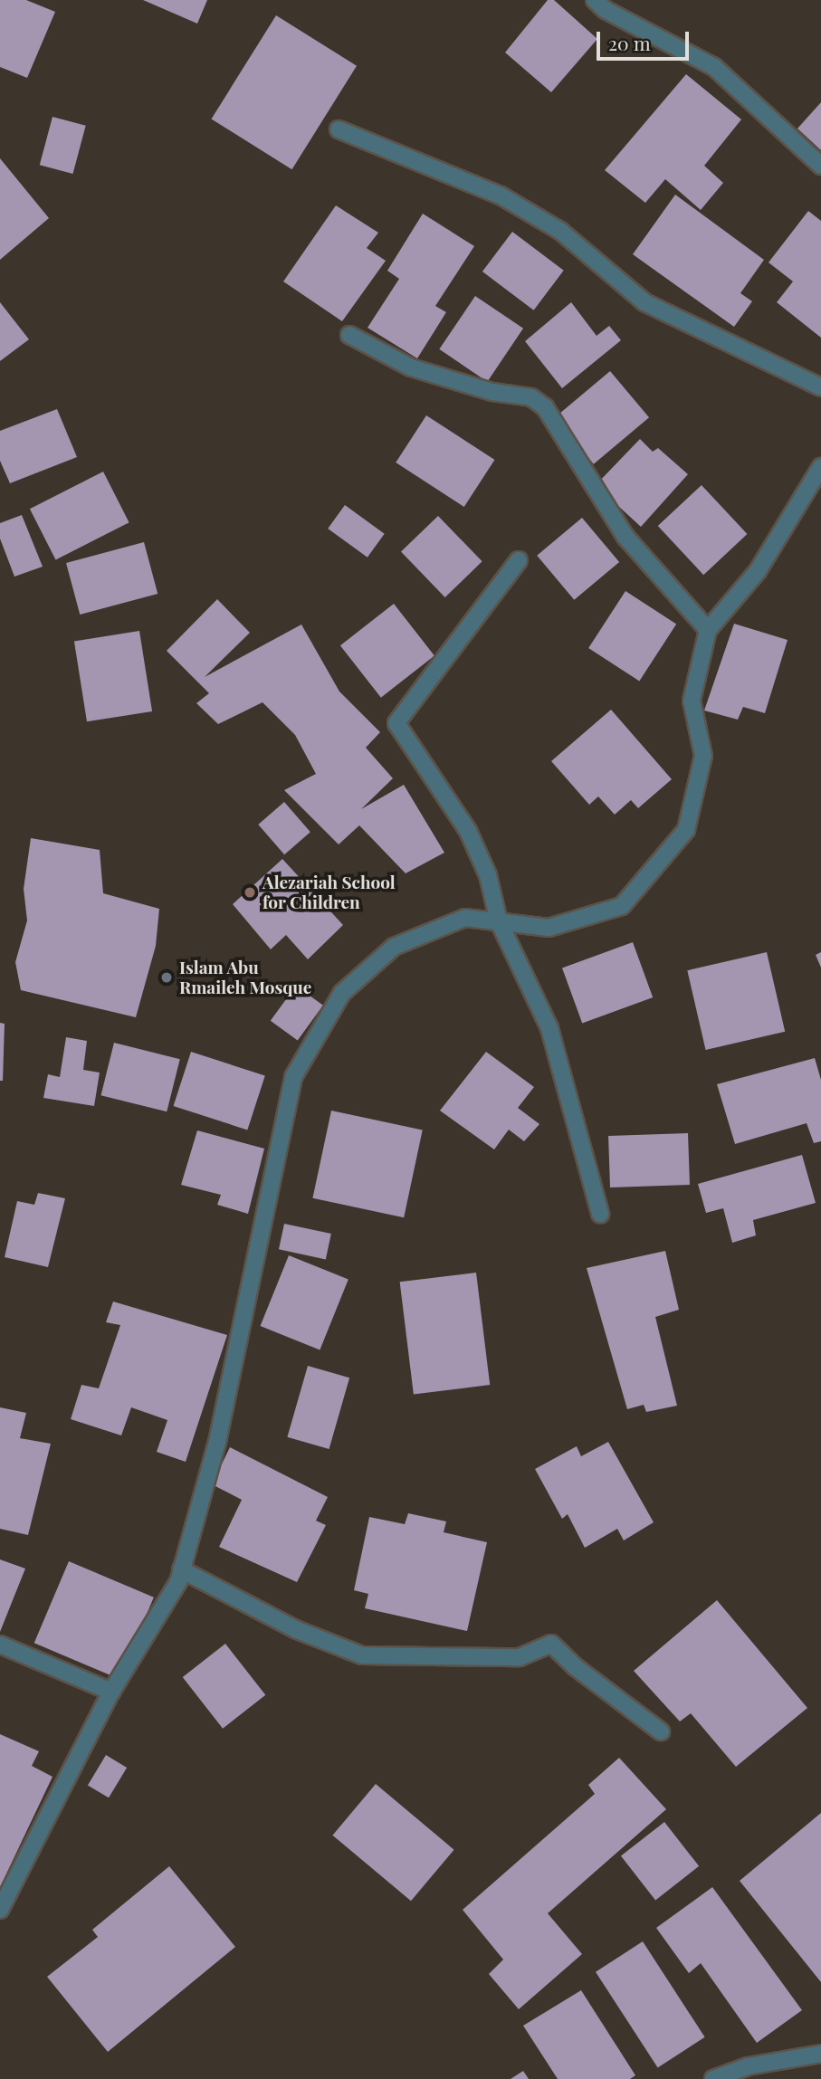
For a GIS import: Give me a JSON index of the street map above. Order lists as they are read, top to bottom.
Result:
{
  "places": ["Alezariah School for Children", "Islam Abu Rmaileh Mosque"],
  "scale_bar": "20 m"
}
